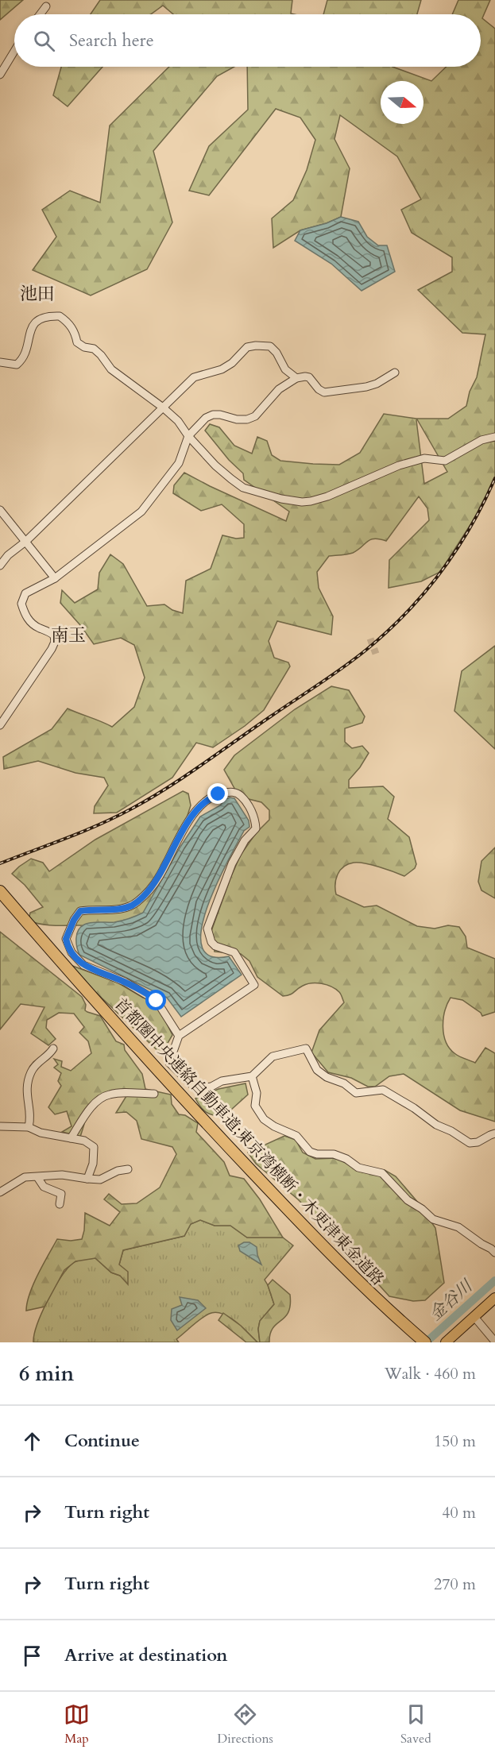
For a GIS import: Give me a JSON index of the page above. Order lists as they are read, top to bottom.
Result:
{
  "streets": {
    "highway": ["首都圏中央連絡自動車道;東京湾横断・木更津東金道路"]
  },
  "districts": ["池田", "南玉"],
  "water": ["金谷川"],
  "north": "right",
  "page": {
    "search": "Search here",
    "heading": ["6 min", "Walk · 460 m"],
    "list": [
      ["Continue", "150 m"],
      ["Turn right", "40 m"],
      ["Turn right", "270 m"],
      "Arrive at destination"
    ],
    "nav": ["Map", "Directions", "Saved"]
  }
}
